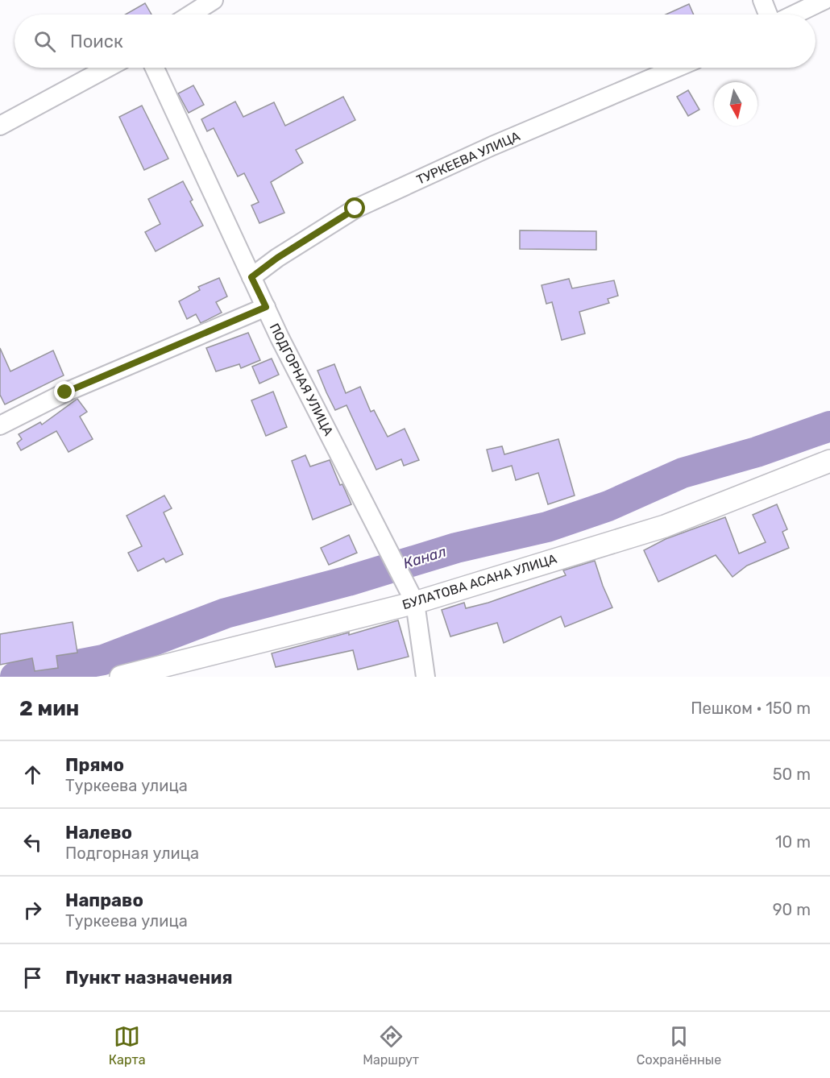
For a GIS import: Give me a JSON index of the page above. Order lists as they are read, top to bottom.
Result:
{
  "streets": {
    "street": ["ТУРКЕЕВА УЛИЦА", "ПОДГОРНАЯ УЛИЦА", "БУЛАТОВА АСАНА УЛИЦА"]
  },
  "crossings": [
    ["ТУРКЕЕВА УЛИЦА", "ПОДГОРНАЯ УЛИЦА"],
    ["ПОДГОРНАЯ УЛИЦА", "БУЛАТОВА АСАНА УЛИЦА"]
  ],
  "water": ["Канал"],
  "north": "bottom",
  "page": {
    "search": "Поиск",
    "heading": ["2 мин", "Пешком · 150 m"],
    "list": [
      ["Прямо", "Туркеева улица", "50 m"],
      ["Налево", "Подгорная улица", "10 m"],
      ["Направо", "Туркеева улица", "90 m"],
      "Пункт назначения"
    ],
    "nav": ["Карта", "Маршрут", "Сохранённые"]
  }
}
